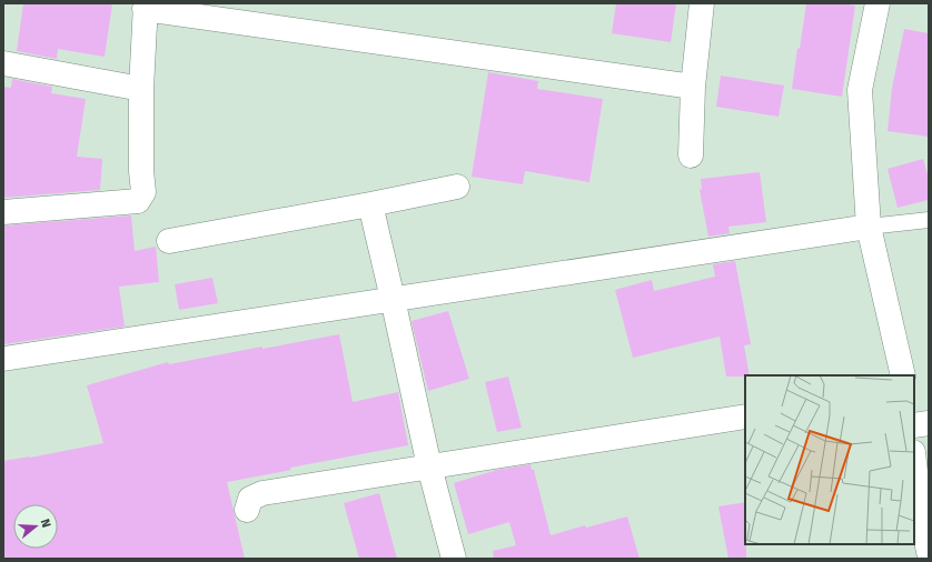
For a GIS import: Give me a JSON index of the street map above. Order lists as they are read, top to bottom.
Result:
{
  "north": "right"
}
